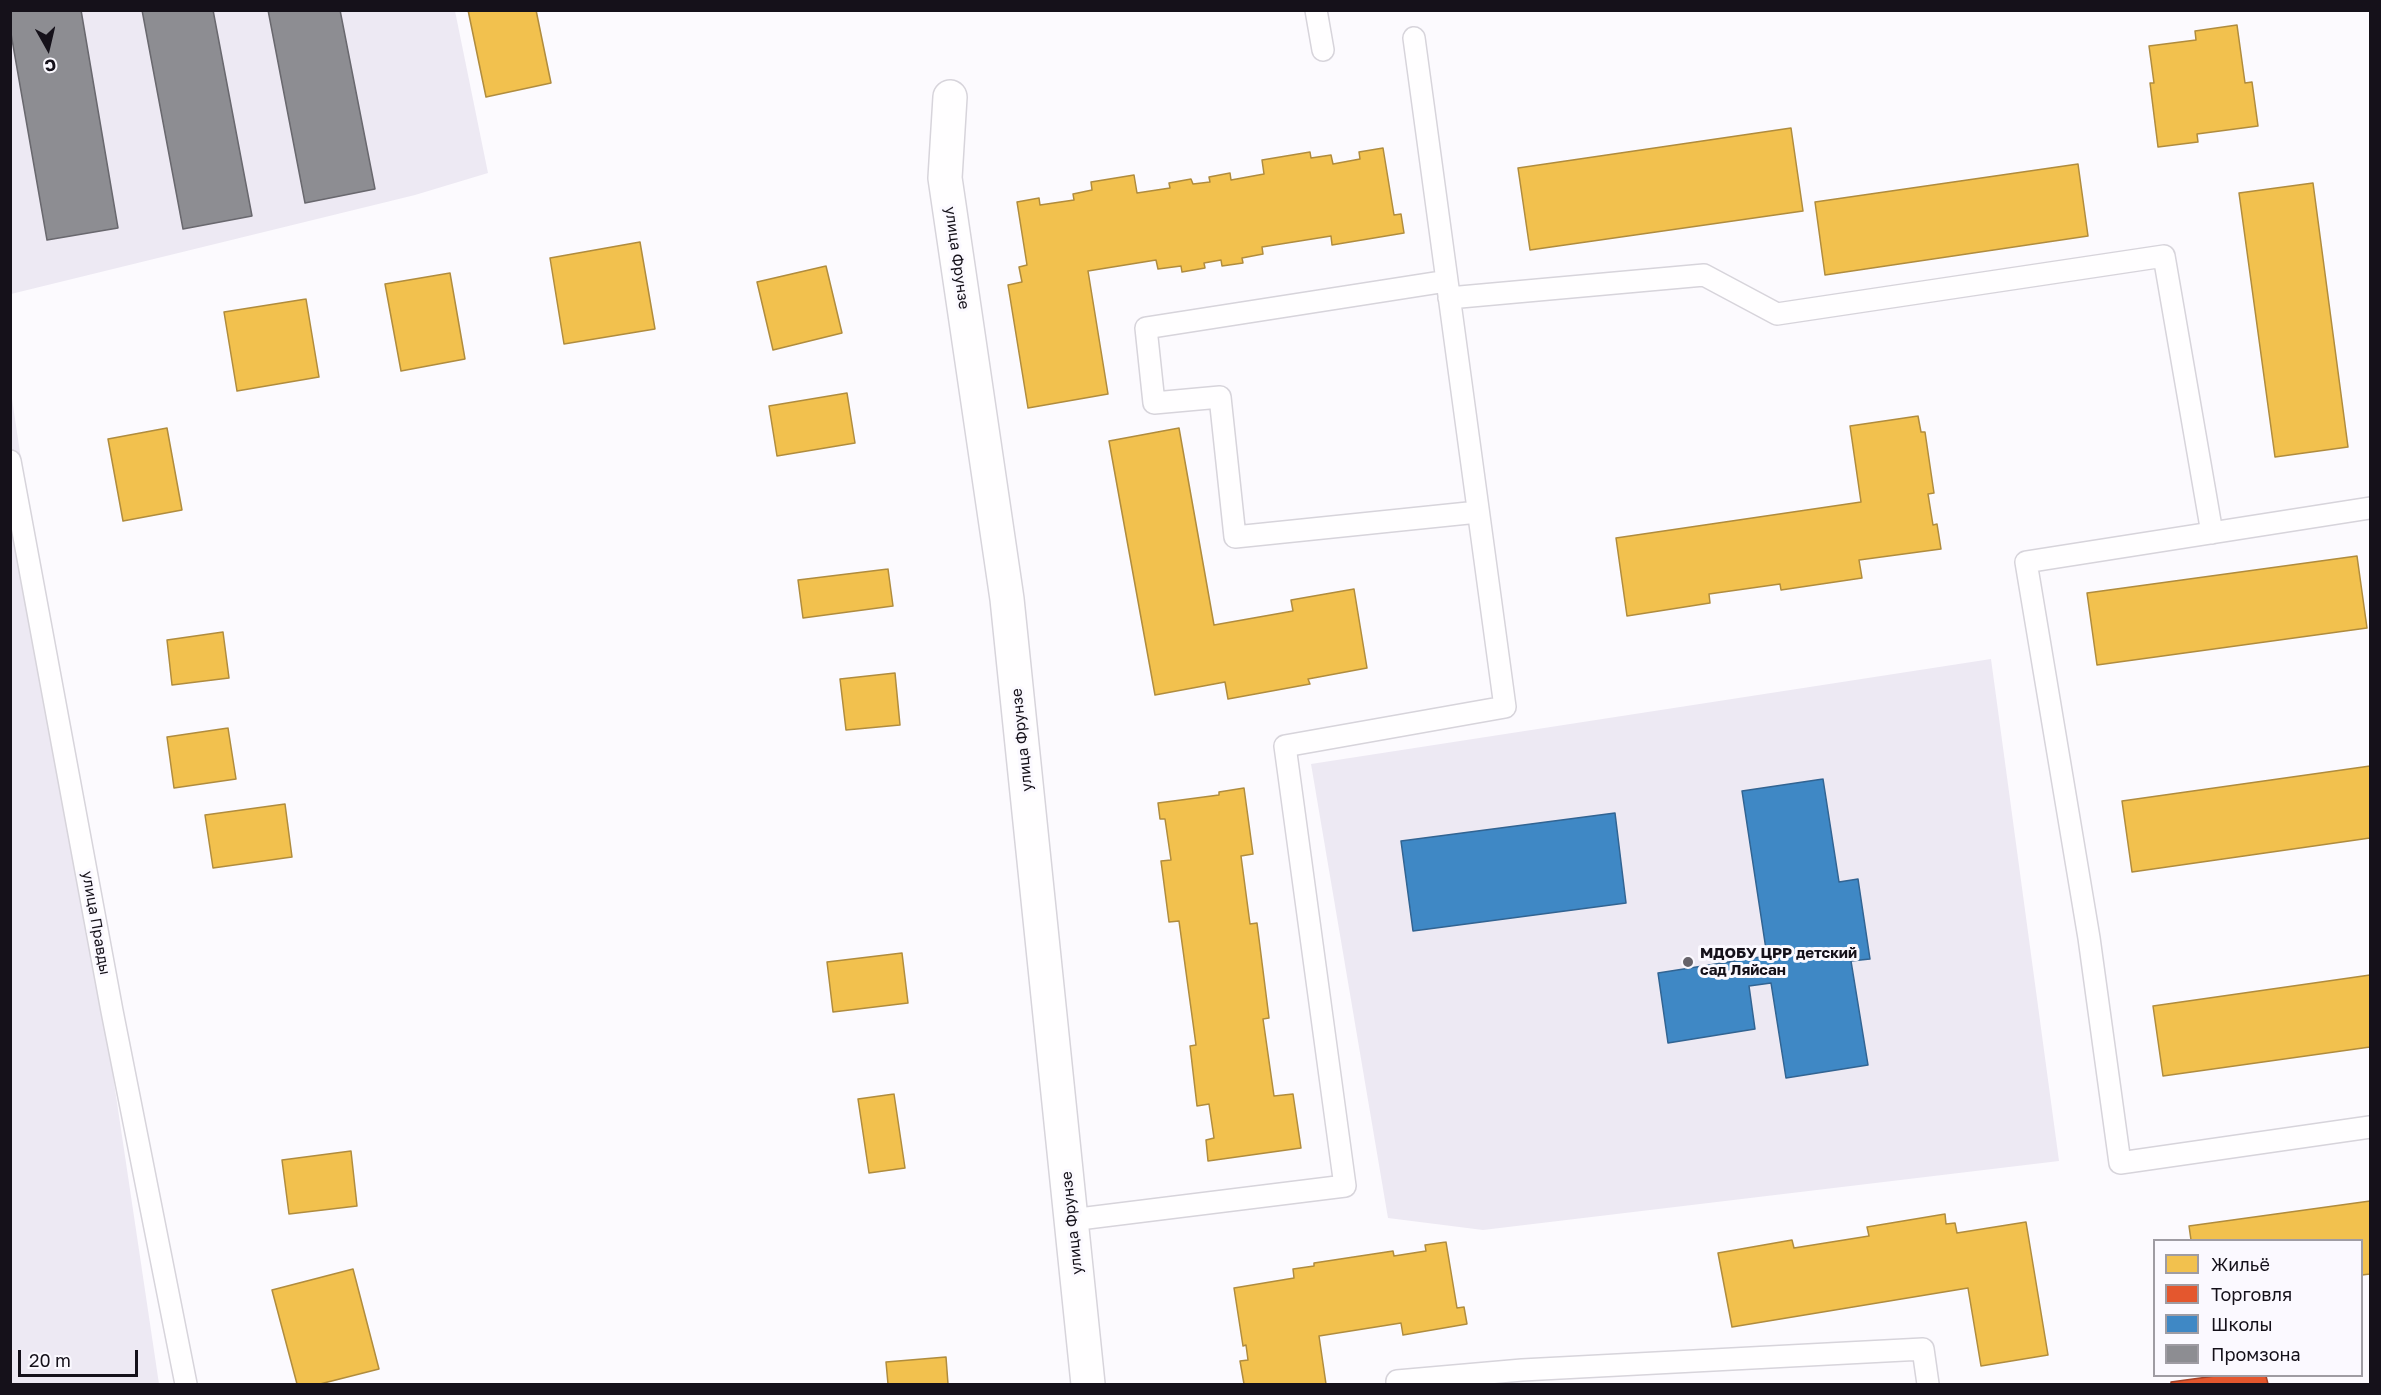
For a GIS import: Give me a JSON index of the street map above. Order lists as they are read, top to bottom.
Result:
{
  "streets": {
    "street": ["улица Фрунзе"],
    "lane": ["улица Правды"]
  },
  "places": ["МДОБУ ЦРР детский сад Ляйсан"],
  "legend": [
    "Жильё",
    "Торговля",
    "Школы",
    "Промзона"
  ],
  "scale_bar": "20 m",
  "north": "bottom"
}
